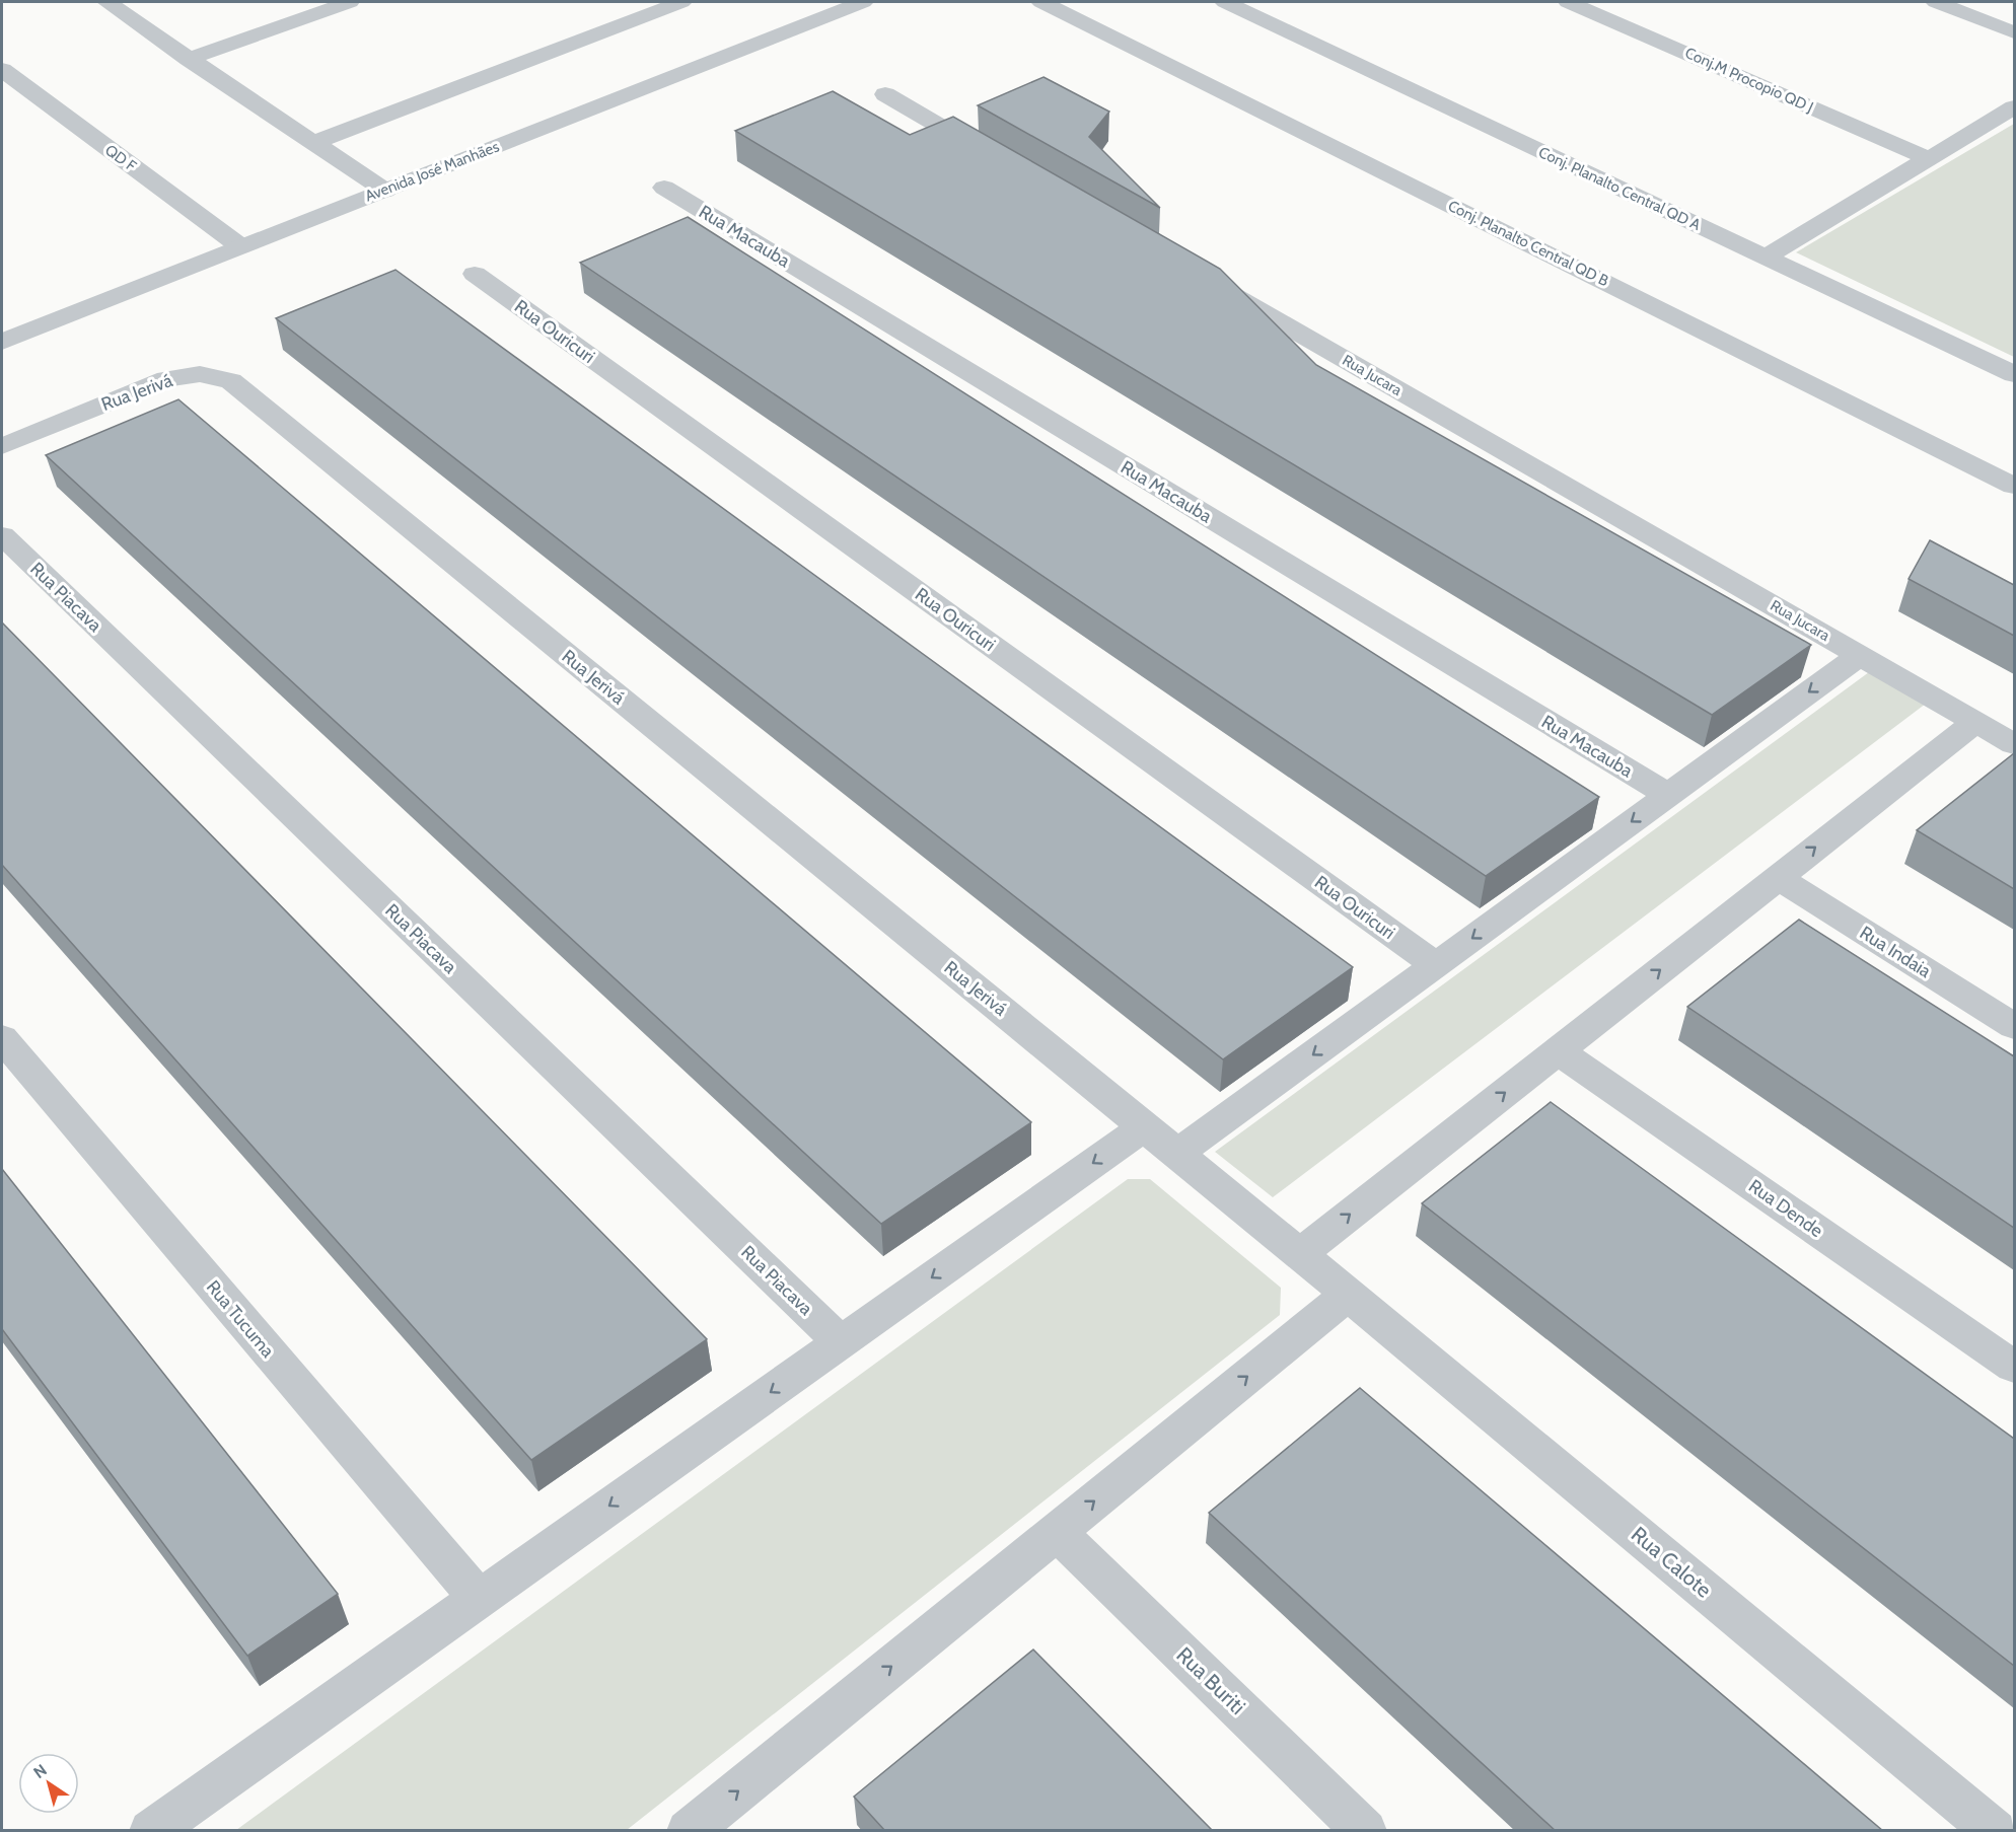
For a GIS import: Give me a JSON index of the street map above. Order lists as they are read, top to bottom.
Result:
{
  "streets": {
    "street": [
      "Conj.M Procopio QD J",
      "QD F",
      "Avenida José Manhães",
      "Conj. Planalto Central QD A",
      "Rua Macauba",
      "Conj. Planalto Central QD B",
      "Rua Ouricuri",
      "Rua Jucara",
      "Rua Jerivá",
      "Rua Piacava",
      "Rua Indaia",
      "Rua Dende",
      "Rua Tucuma",
      "Rua Calote",
      "Rua Buriti"
    ]
  },
  "crossings": [
    ["QD F", "Avenida José Manhães"],
    ["Rua Jerivá", "Rua Calote"]
  ],
  "north": "top left"
}
